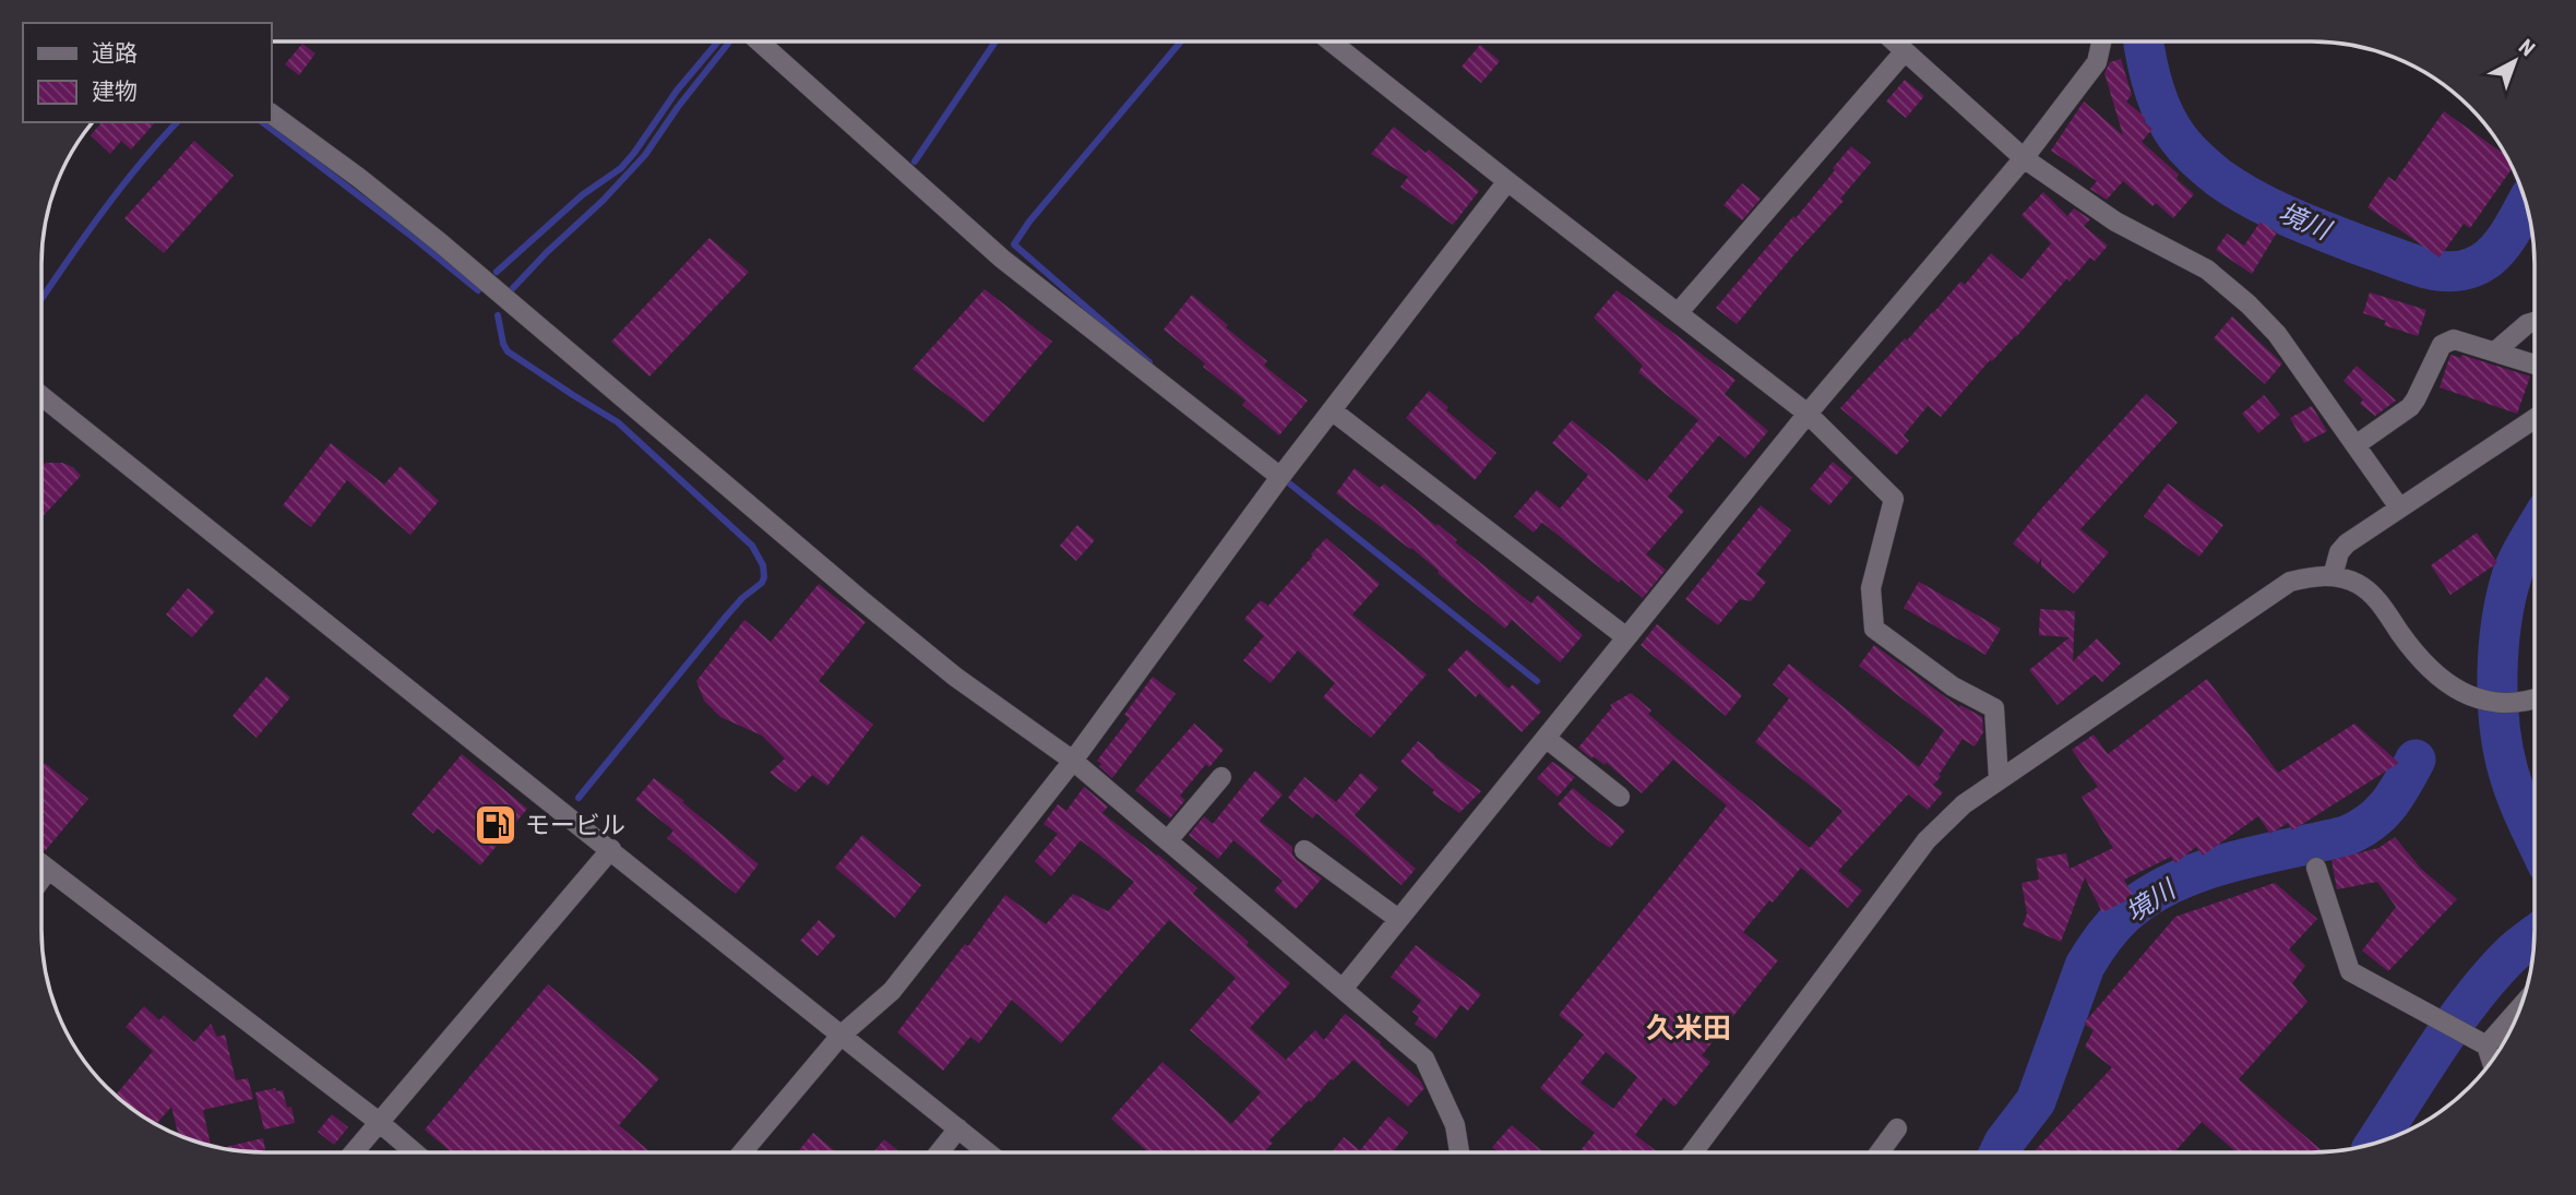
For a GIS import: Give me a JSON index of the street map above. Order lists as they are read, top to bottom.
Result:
{
  "districts": ["久米田"],
  "water": ["境川"],
  "places": {
    "fuel station": ["モービル"]
  },
  "legend": ["道路", "建物"],
  "north": "top right"
}
